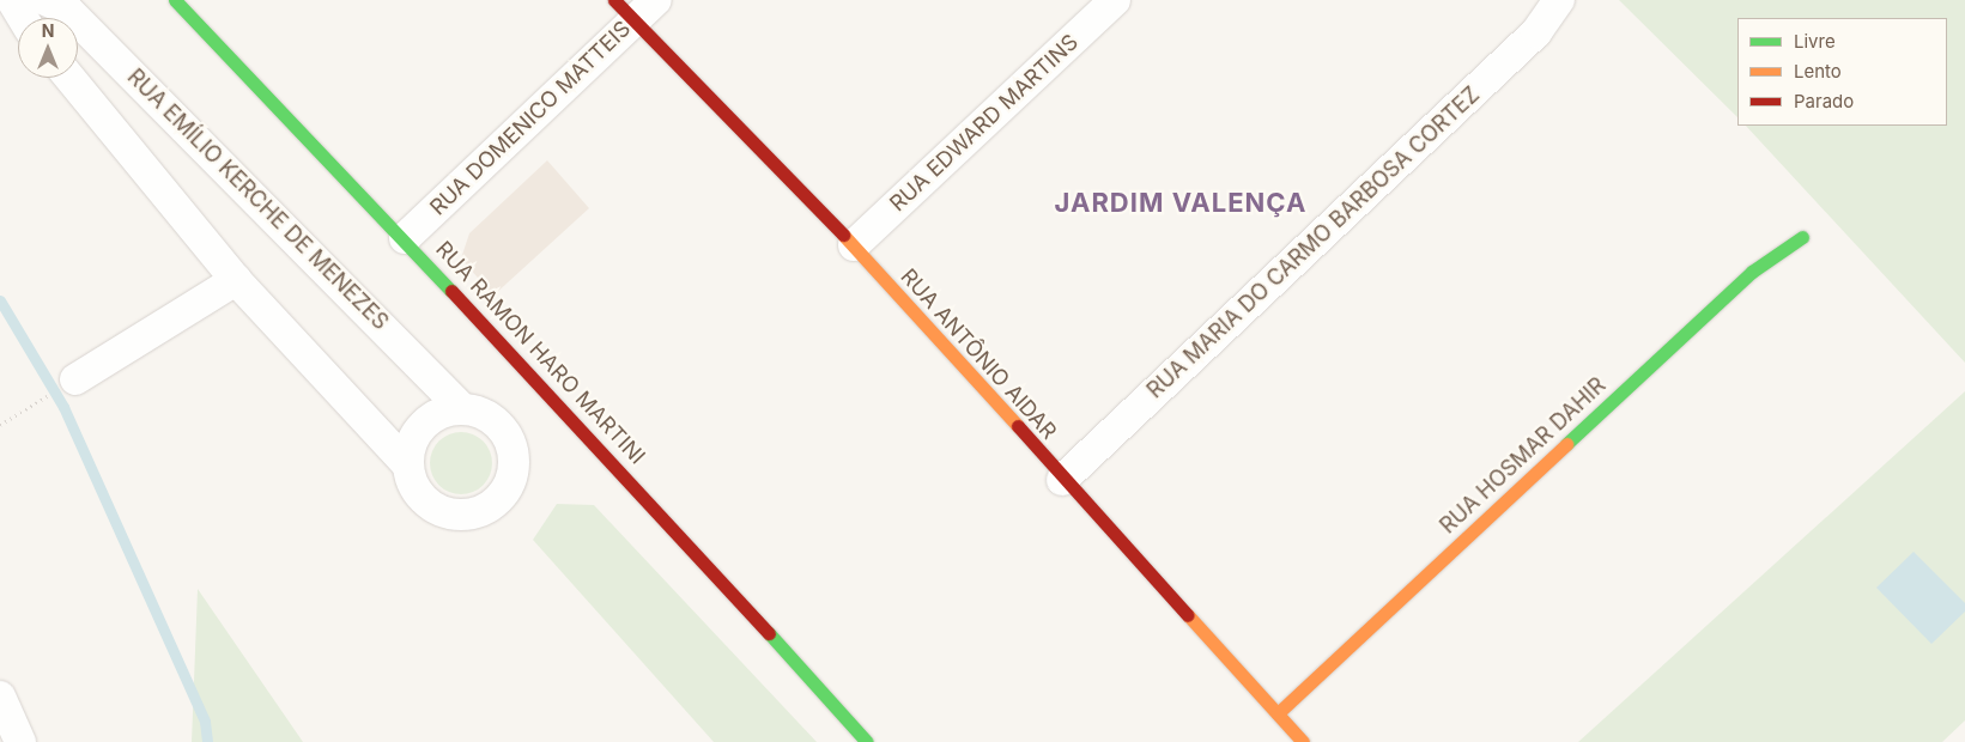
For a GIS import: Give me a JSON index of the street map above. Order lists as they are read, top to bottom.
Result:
{
  "streets": {
    "street": [
      "RUA DOMENICO MATTEIS",
      "RUA EDWARD MARTINS",
      "RUA EMÍLIO KERCHE DE MENEZES",
      "RUA MARIA DO CARMO BARBOSA CORTEZ",
      "RUA RAMON HARO MARTINI",
      "RUA ANTÔNIO AIDAR",
      "RUA HOSMAR DAHIR"
    ]
  },
  "crossings": [
    ["RUA DOMENICO MATTEIS", "RUA RAMON HARO MARTINI"],
    ["RUA DOMENICO MATTEIS", "RUA ANTÔNIO AIDAR"],
    ["RUA EDWARD MARTINS", "RUA ANTÔNIO AIDAR"],
    ["RUA MARIA DO CARMO BARBOSA CORTEZ", "RUA ANTÔNIO AIDAR"],
    ["RUA ANTÔNIO AIDAR", "RUA HOSMAR DAHIR"]
  ],
  "districts": ["JARDIM VALENÇA"],
  "legend": ["Livre", "Lento", "Parado"],
  "north": "top"
}
